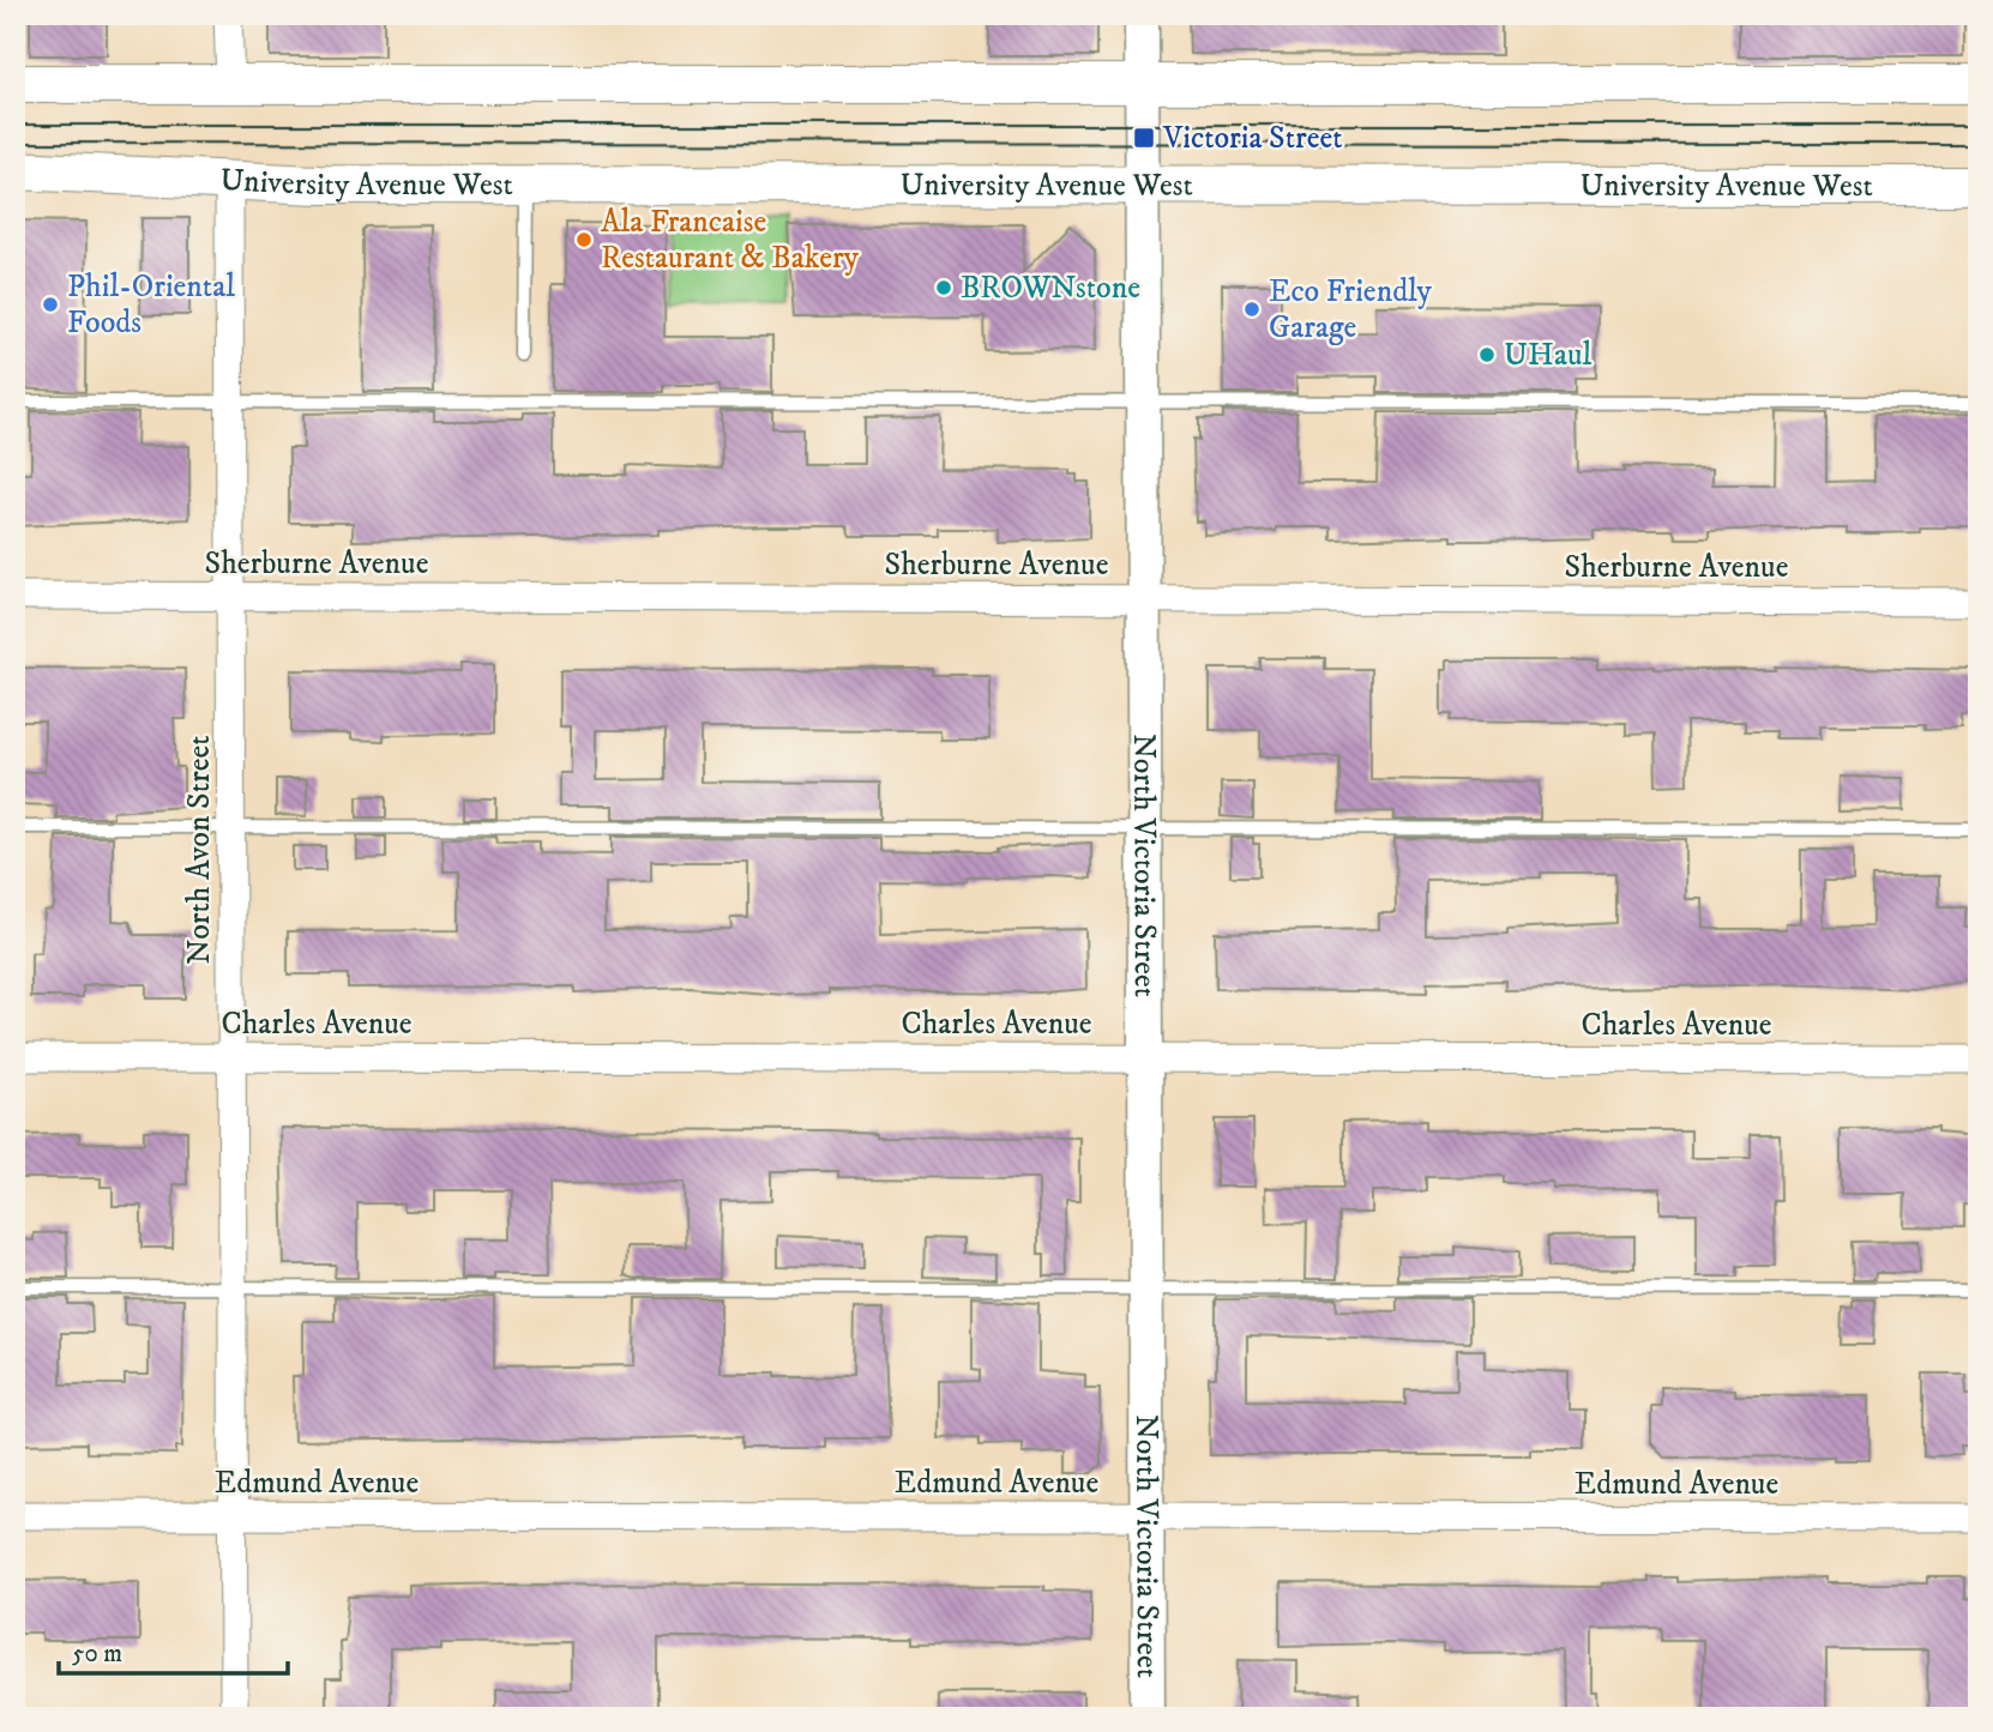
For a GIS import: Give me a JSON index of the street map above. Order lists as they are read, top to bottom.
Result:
{
  "streets": {
    "main road": ["University Avenue West"],
    "street": [
      "Sherburne Avenue",
      "North Avon Street",
      "North Victoria Street",
      "Charles Avenue",
      "Edmund Avenue"
    ]
  },
  "crossings": [
    ["University Avenue West", "North Avon Street"],
    ["University Avenue West", "North Victoria Street"],
    ["Sherburne Avenue", "North Avon Street"],
    ["Sherburne Avenue", "North Victoria Street"],
    ["North Avon Street", "Charles Avenue"],
    ["North Avon Street", "Edmund Avenue"],
    ["North Victoria Street", "Charles Avenue"],
    ["North Victoria Street", "Edmund Avenue"]
  ],
  "places": {
    "transit": ["Victoria Street"],
    "other": [
      "Ala Francaise Restaurant & Bakery",
      "BROWNstone",
      "Phil-Oriental Foods",
      "Eco Friendly Garage",
      "UHaul"
    ]
  },
  "scale_bar": "50 m"
}
